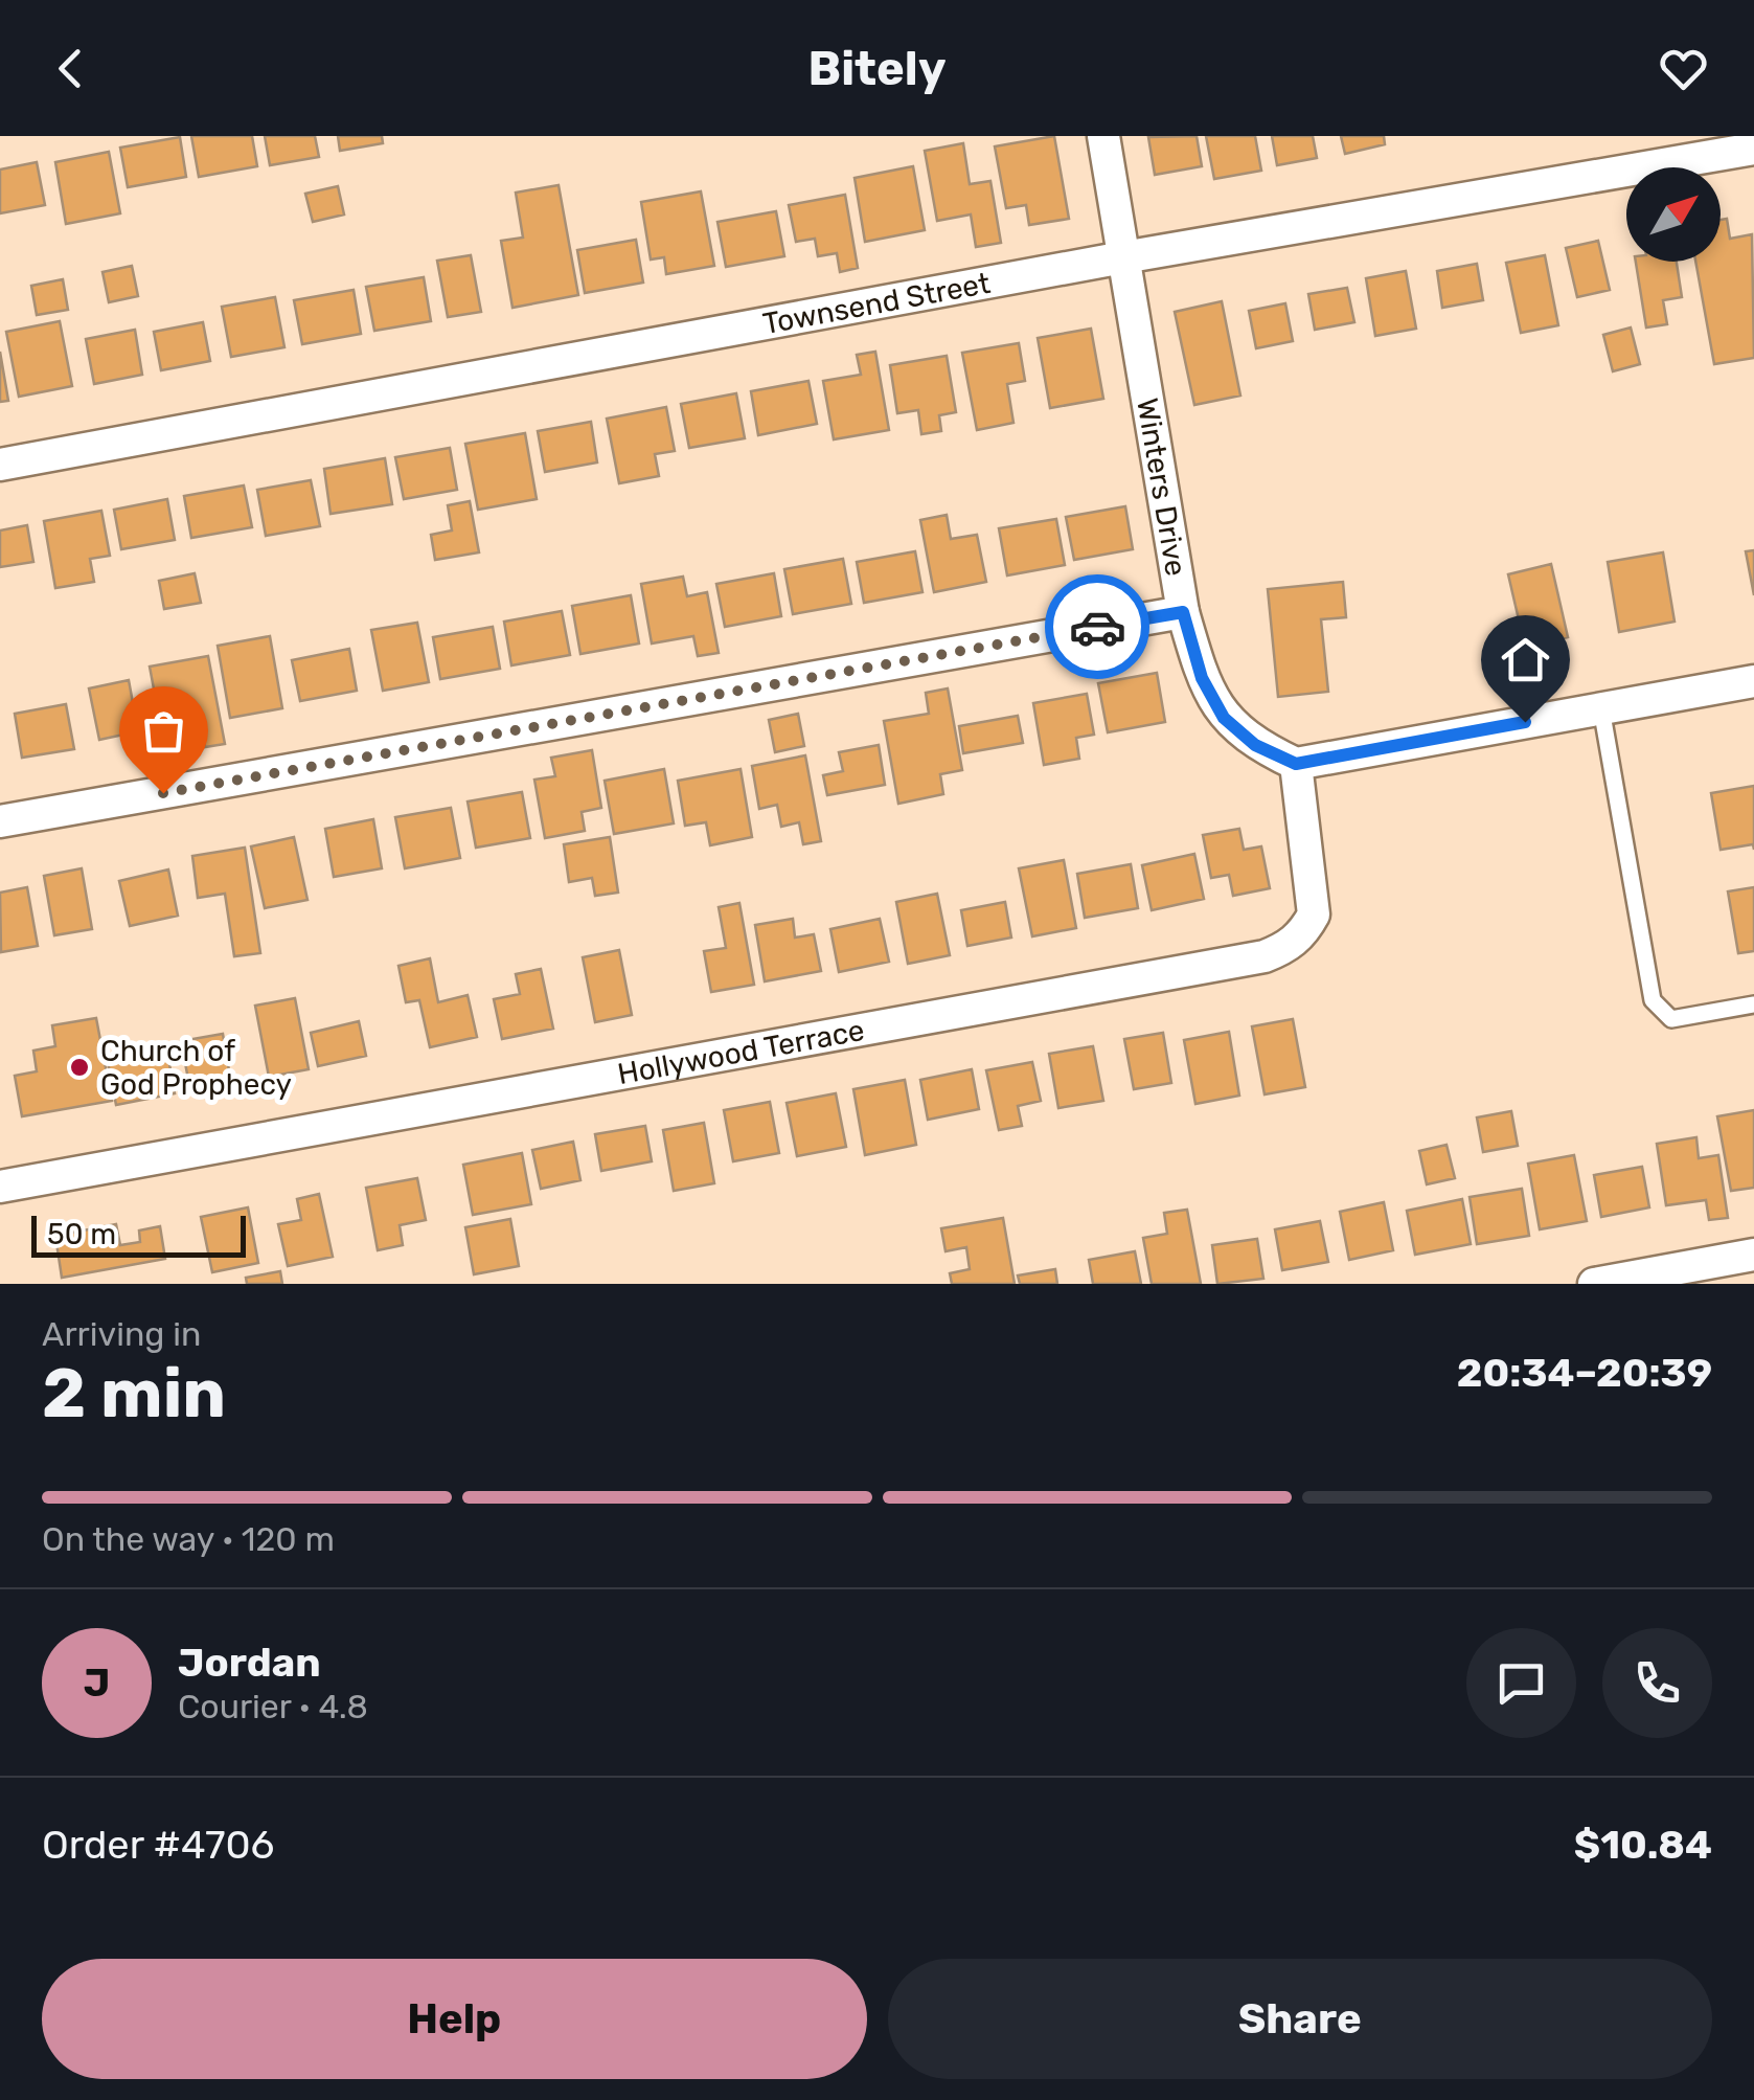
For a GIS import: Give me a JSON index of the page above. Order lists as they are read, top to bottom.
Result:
{
  "streets": {
    "street": ["Townsend Street", "Winters Drive", "Hollywood Terrace"]
  },
  "crossings": [
    ["Townsend Street", "Winters Drive"],
    ["Winters Drive", "Hollywood Terrace"]
  ],
  "places": ["Church of God Prophecy"],
  "scale_bar": "50 m",
  "north": "top right",
  "page": {
    "header": "Bitely",
    "scale": "50 m",
    "heading": ["2 min", "Arriving in", "20:34–20:39"],
    "panel": [
      "Jordan",
      "Courier · 4.8",
      "Order #4706",
      "$10.84"
    ],
    "bar": "On the way · 120 m",
    "round": "J",
    "buttons": ["Help", "Share"]
  }
}
